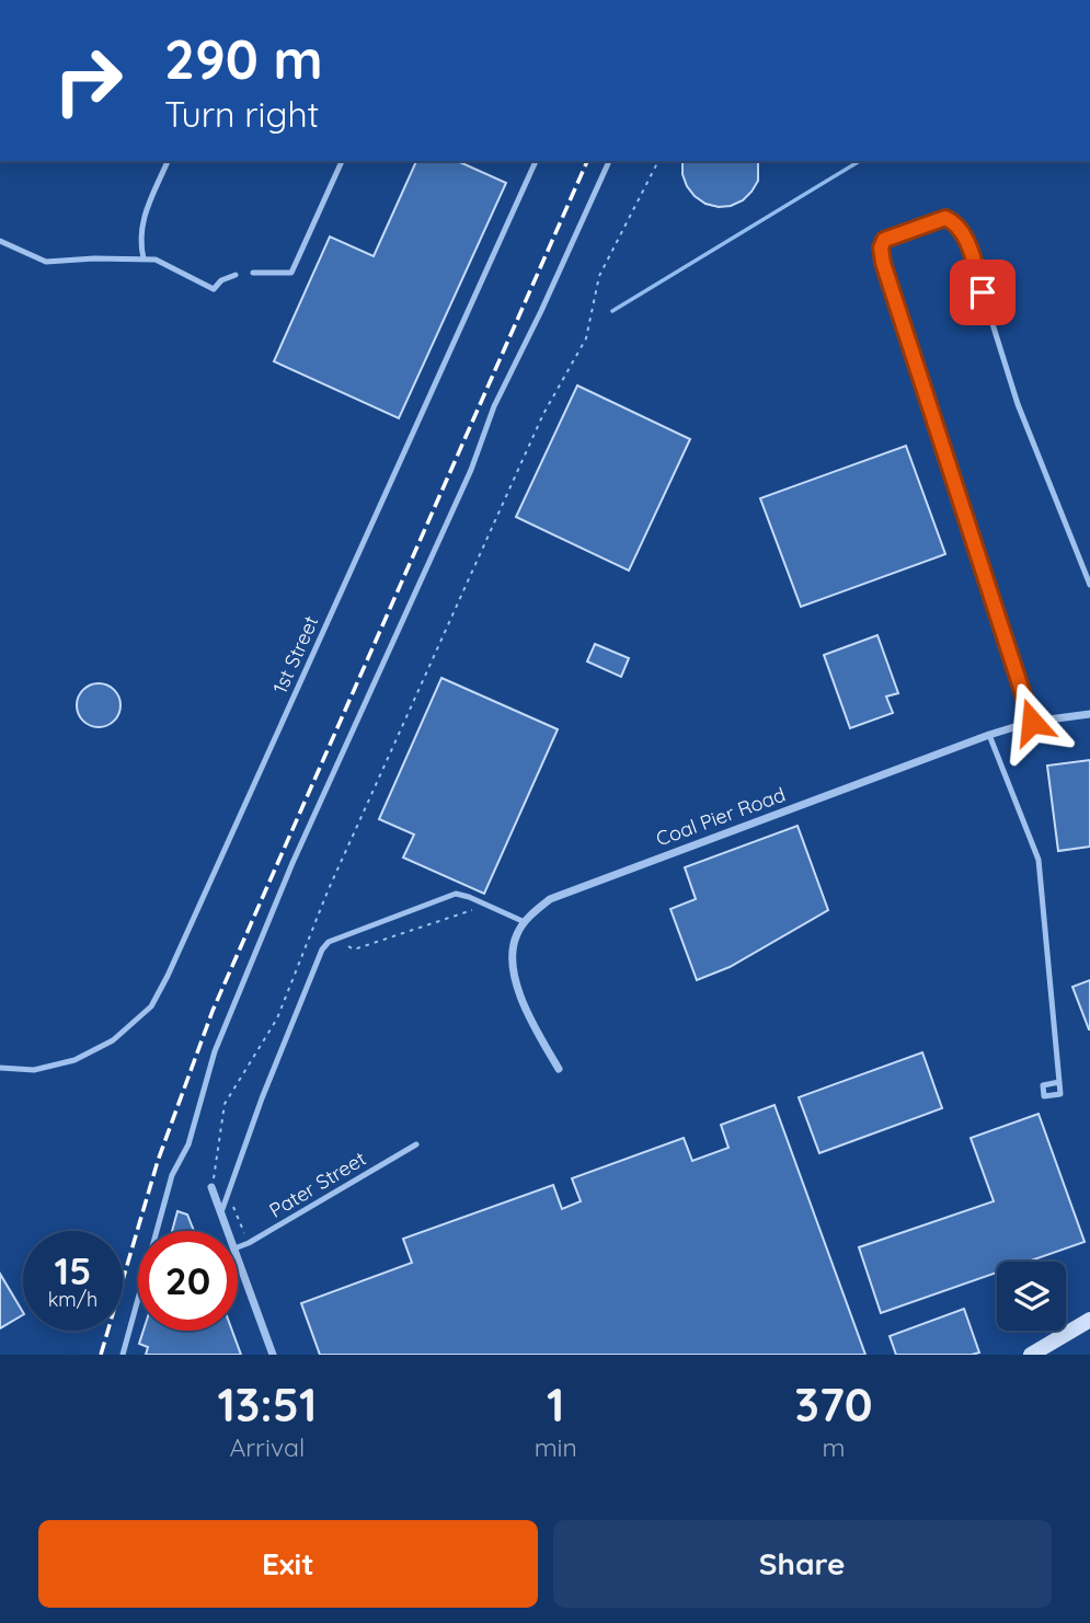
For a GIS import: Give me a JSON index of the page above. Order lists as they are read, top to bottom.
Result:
{
  "streets": {
    "street": ["Coal Pier Road"],
    "lane": ["1st Street", "Pater Street"]
  },
  "page": {
    "turn": ["290 m", "Turn right"],
    "speed": "15 km/h",
    "limit": "20",
    "eta": [
      "13:51",
      "Arrival",
      "1",
      "min",
      "370",
      "m"
    ],
    "buttons": ["Exit", "Share"]
  }
}
